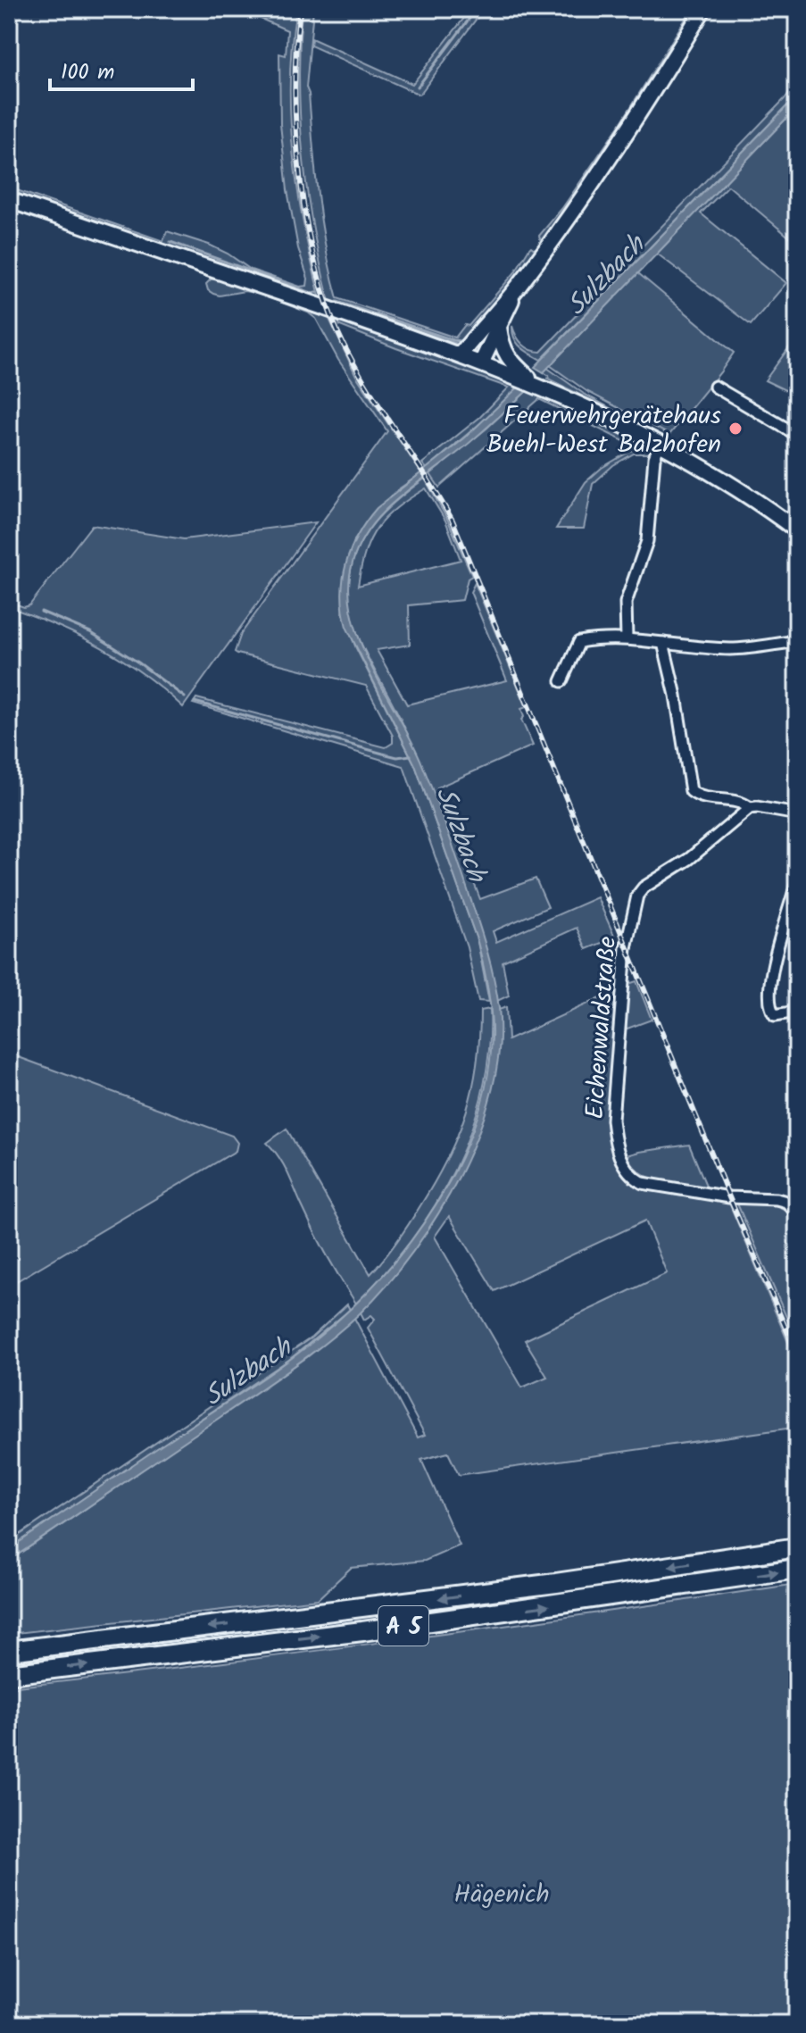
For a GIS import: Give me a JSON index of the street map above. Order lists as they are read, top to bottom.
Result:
{
  "streets": {
    "highway": ["A 5"],
    "street": ["Eichenwaldstraße"]
  },
  "water": ["Sulzbach"],
  "parks": ["Hägenich"],
  "places": ["Feuerwehrgerätehaus Buehl-West Balzhofen"],
  "scale_bar": "100 m"
}
